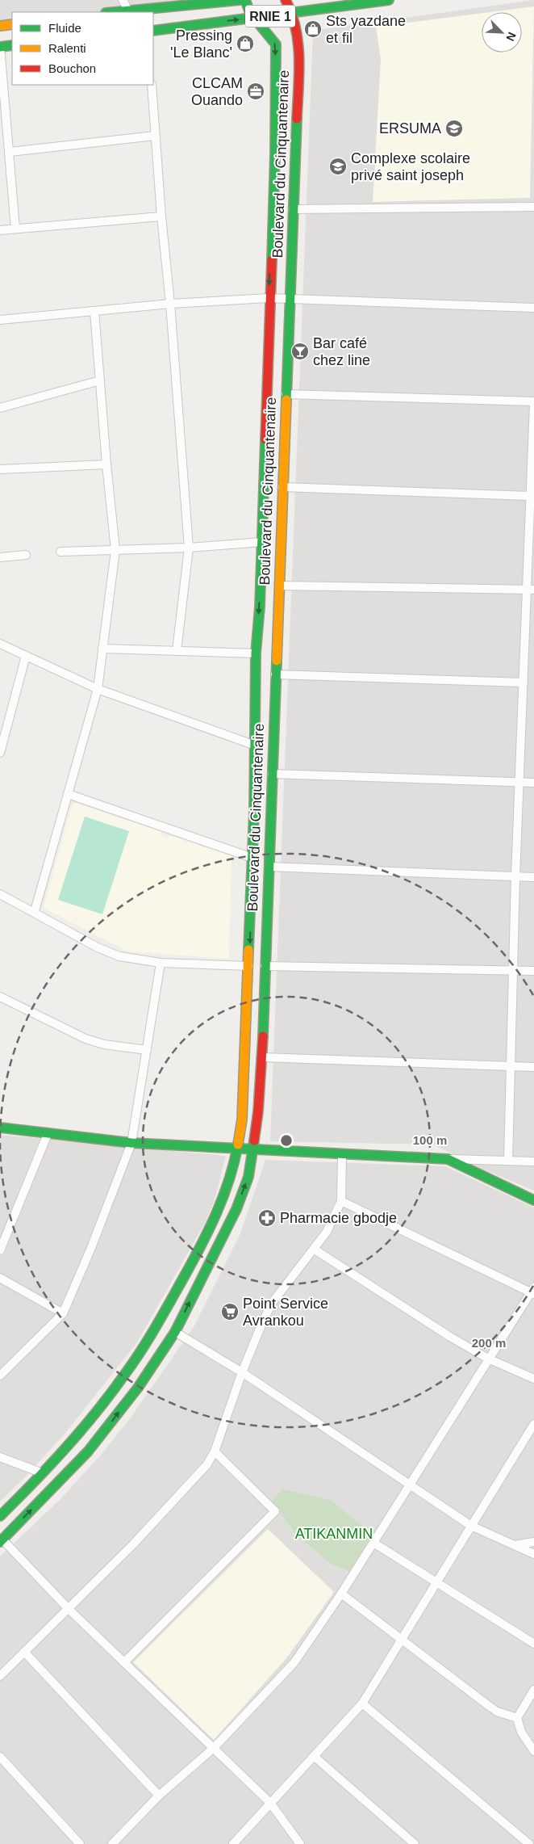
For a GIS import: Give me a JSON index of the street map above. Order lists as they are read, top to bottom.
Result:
{
  "streets": {
    "main road": ["RNIE 1", "Boulevard du Cinquantenaire"]
  },
  "crossings": [
    ["RNIE 1", "Boulevard du Cinquantenaire"]
  ],
  "parks": ["ATIKANMIN"],
  "places": {
    "shop": ["Sts yazdane et fil", "Pressing 'Le Blanc'"],
    "office": ["CLCAM Ouando"],
    "school or university": ["ERSUMA", "Complexe scolaire privé saint joseph"],
    "bar": ["Bar café chez line"],
    "pharmacy": ["Pharmacie gbodje"],
    "supermarket": ["Point Service Avrankou"]
  },
  "legend": ["Fluide", "Ralenti", "Bouchon"],
  "north": "bottom right",
  "rings": ["100 m", "200 m"]
}
